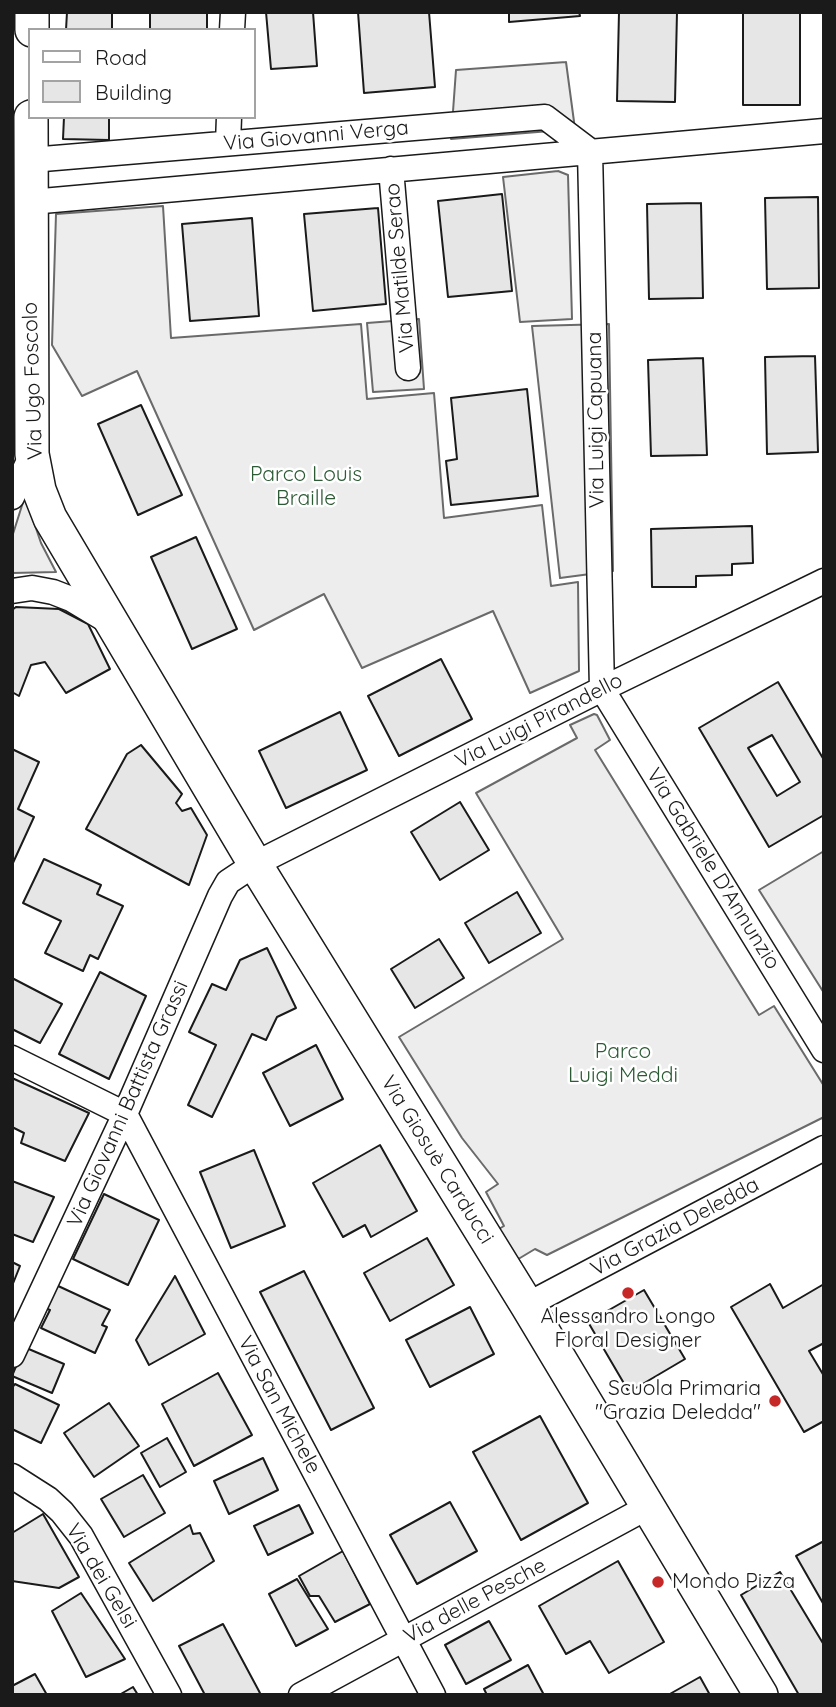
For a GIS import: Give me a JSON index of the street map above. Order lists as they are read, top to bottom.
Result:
{
  "streets": {
    "street": [
      "Via Giovanni Verga",
      "Via Matilde Serao",
      "Via Ugo Foscolo",
      "Via Luigi Capuana",
      "Via Luigi Pirandello",
      "Via Gabriele D'Annunzio",
      "Via Giovanni Battista Grassi",
      "Via Giosuè Carducci",
      "Via Grazia Deledda",
      "Via San Michele",
      "Via dei Gelsi",
      "Via delle Pesche"
    ]
  },
  "crossings": [
    ["Via Giovanni Verga", "Via Matilde Serao"],
    ["Via Giovanni Verga", "Via Ugo Foscolo"],
    ["Via Giovanni Verga", "Via Luigi Capuana"],
    ["Via Ugo Foscolo", "Via Giosuè Carducci"],
    ["Via Luigi Capuana", "Via Luigi Pirandello"],
    ["Via Luigi Capuana", "Via Gabriele D'Annunzio"],
    ["Via Luigi Pirandello", "Via Gabriele D'Annunzio"],
    ["Via Luigi Pirandello", "Via Giovanni Battista Grassi"],
    ["Via Luigi Pirandello", "Via Giosuè Carducci"],
    ["Via Giovanni Battista Grassi", "Via Giosuè Carducci"],
    ["Via Giovanni Battista Grassi", "Via San Michele"],
    ["Via Giosuè Carducci", "Via Grazia Deledda"],
    ["Via Giosuè Carducci", "Via delle Pesche"],
    ["Via San Michele", "Via delle Pesche"]
  ],
  "parks": ["Parco Louis Braille", "Parco Luigi Meddi"],
  "places": ["Alessandro Longo Floral Designer", "Scuola Primaria \"Grazia Deledda\"", "Mondo Pizza"],
  "legend": ["Road", "Building"]
}
